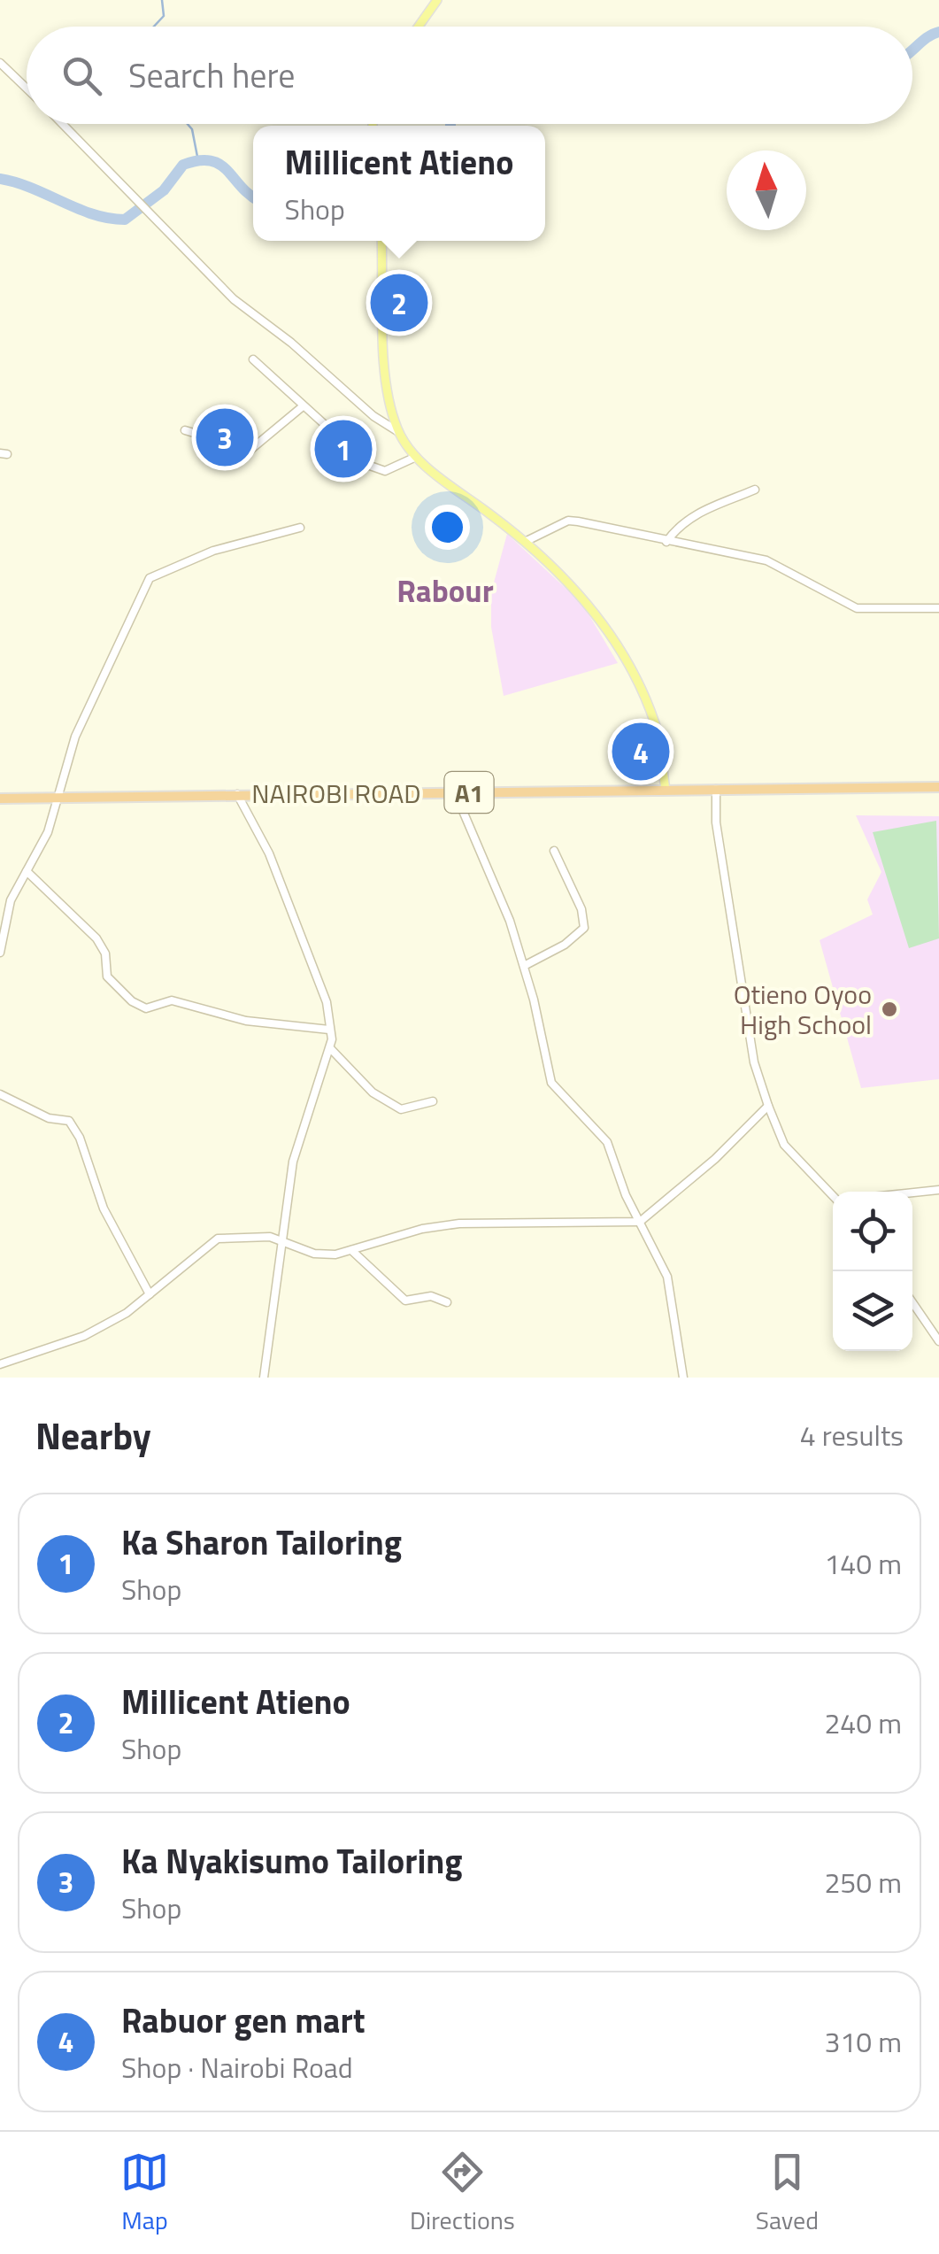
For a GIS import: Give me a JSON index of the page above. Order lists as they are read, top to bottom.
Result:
{
  "streets": {
    "highway": ["A1", "NAIROBI ROAD"]
  },
  "districts": ["Rabour"],
  "places": ["Otieno Oyoo High School"],
  "north": "top",
  "page": {
    "search": "Search here",
    "popup": ["Millicent Atieno", "Shop"],
    "pins": [
      "2",
      "3",
      "1",
      "4"
    ],
    "heading": ["Nearby", "4 results"],
    "list": [
      {
        "mark": "1",
        "name": "Ka Sharon Tailoring",
        "note": "Shop",
        "value": "140 m"
      },
      {
        "mark": "2",
        "name": "Millicent Atieno",
        "note": "Shop",
        "value": "240 m"
      },
      {
        "mark": "3",
        "name": "Ka Nyakisumo Tailoring",
        "note": "Shop",
        "value": "250 m"
      },
      {
        "mark": "4",
        "name": "Rabuor gen mart",
        "note": "Shop · Nairobi Road",
        "value": "310 m"
      }
    ],
    "nav": ["Map", "Directions", "Saved"]
  }
}
